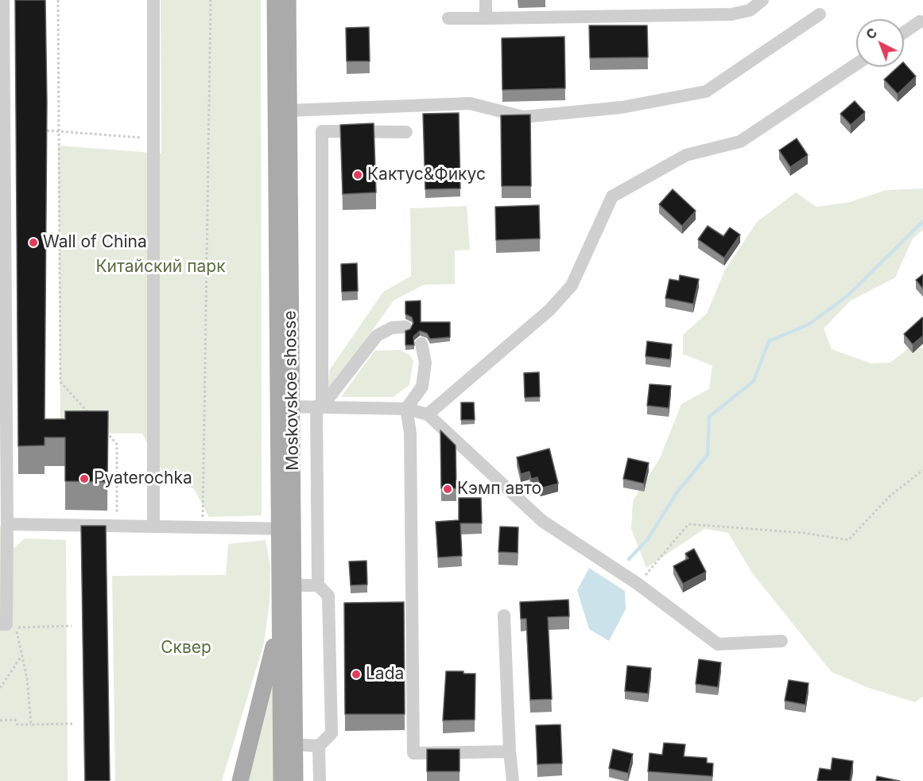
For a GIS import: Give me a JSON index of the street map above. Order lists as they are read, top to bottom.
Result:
{
  "streets": {
    "main road": ["Moskovskoe shosse"]
  },
  "parks": ["Китайский парк", "Сквер"],
  "places": [
    "Кактус&Фикус",
    "Wall of China",
    "Pyaterochka",
    "Кэмп авто",
    "Lada"
  ],
  "north": "top left"
}
